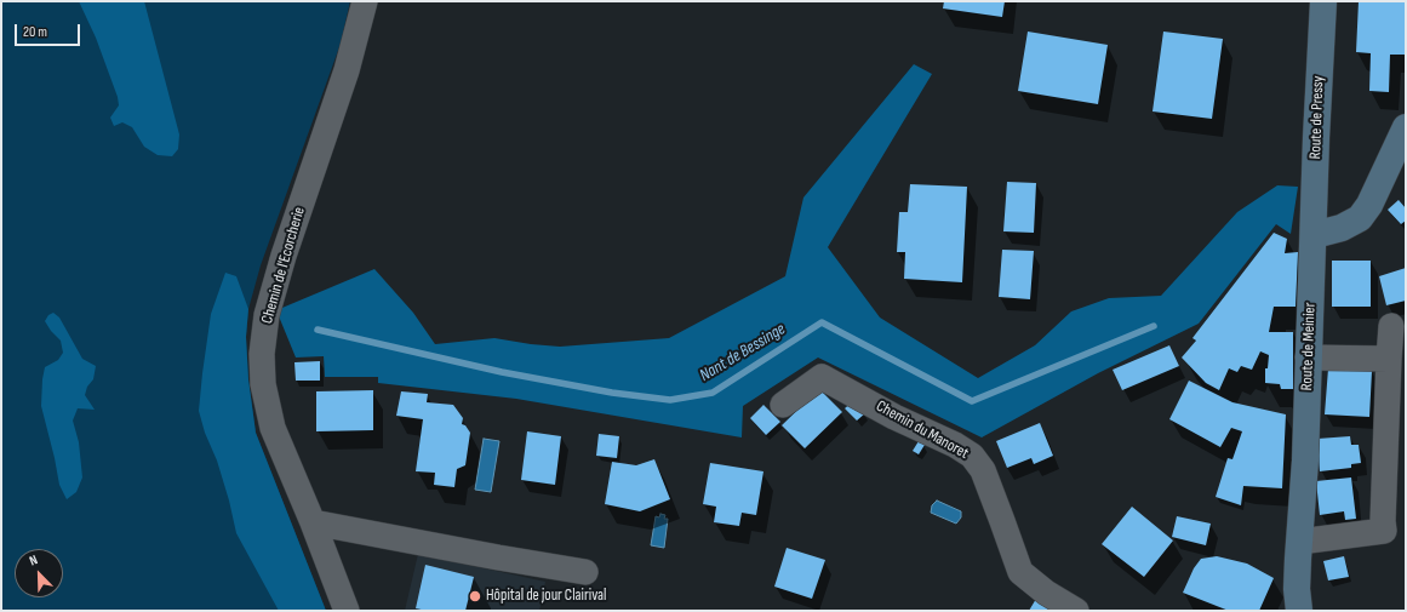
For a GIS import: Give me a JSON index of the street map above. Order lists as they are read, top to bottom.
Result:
{
  "streets": {
    "street": [
      "Route de Pressy",
      "Chemin de l'Ecorcherie",
      "Route de Meinier",
      "Chemin du Manoret"
    ]
  },
  "crossings": [
    ["Route de Pressy", "Route de Meinier"]
  ],
  "water": ["Nant de Bessinge"],
  "places": ["Hôpital de jour Clairival"],
  "scale_bar": "20 m",
  "north": "top left"
}
